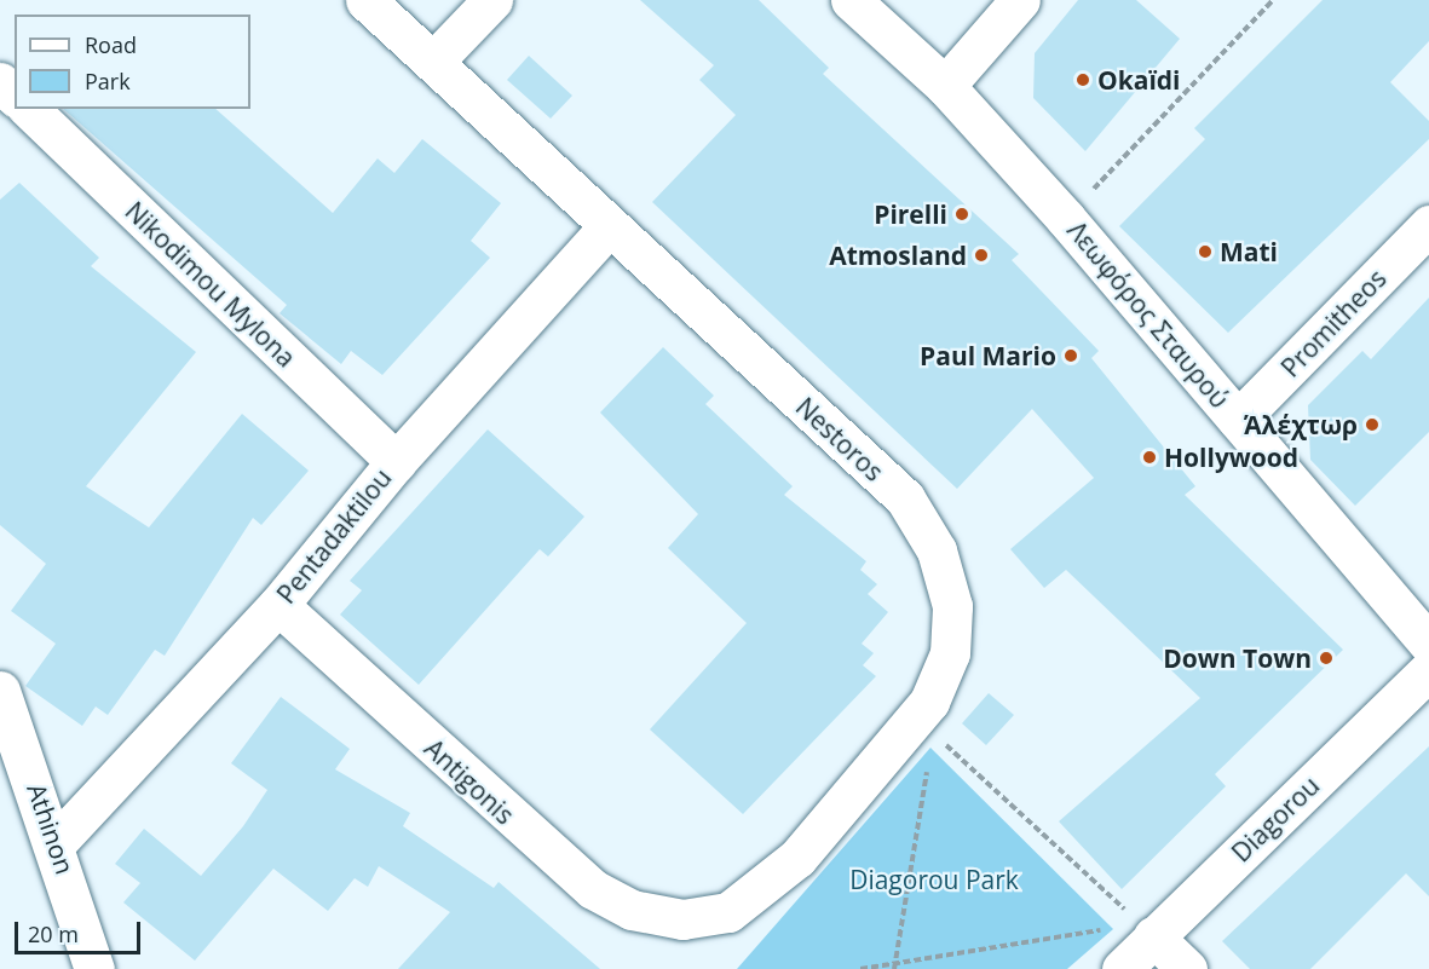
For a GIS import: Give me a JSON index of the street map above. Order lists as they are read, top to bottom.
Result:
{
  "streets": {
    "street": [
      "Nikodimou Mylona",
      "Λεωφόρος Σταυρού",
      "Promitheos",
      "Nestoros",
      "Pentadaktilou",
      "Antigonis",
      "Diagorou",
      "Athinon"
    ]
  },
  "crossings": [
    ["Nikodimou Mylona", "Pentadaktilou"],
    ["Λεωφόρος Σταυρού", "Promitheos"],
    ["Nestoros", "Pentadaktilou"],
    ["Nestoros", "Antigonis"],
    ["Pentadaktilou", "Antigonis"],
    ["Pentadaktilou", "Athinon"]
  ],
  "parks": ["Diagorou Park"],
  "places": [
    "Okaïdi",
    "Pirelli",
    "Mati",
    "Atmosland",
    "Paul Mario",
    "Άλέχτωρ",
    "Hollywood",
    "Down Town"
  ],
  "legend": ["Road", "Park"],
  "scale_bar": "20 m"
}
